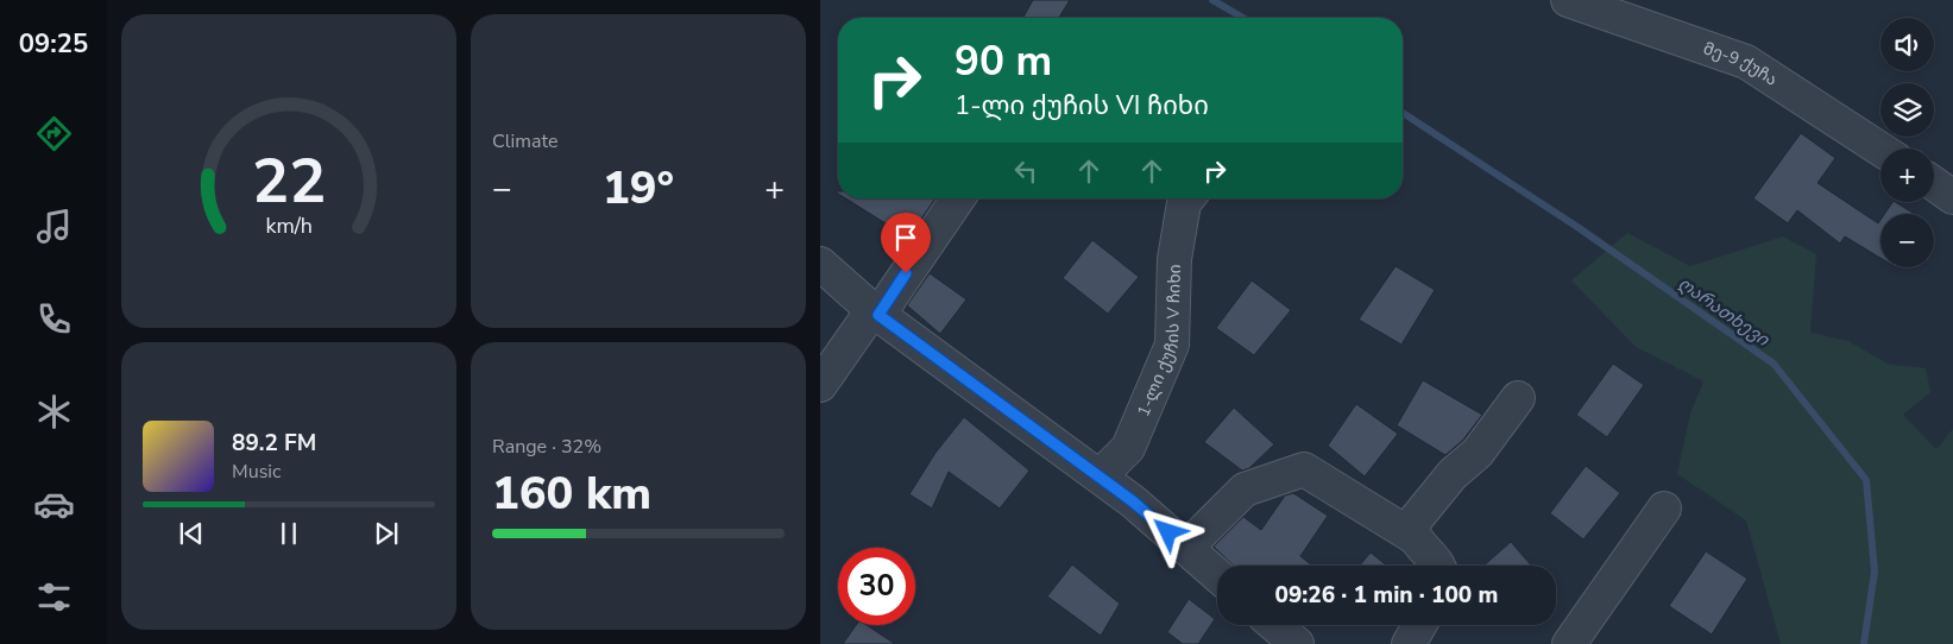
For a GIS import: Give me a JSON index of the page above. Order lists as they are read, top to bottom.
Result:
{
  "streets": {
    "street": ["მე-9 ქუჩა", "1-ლი ქუჩის V ჩიხი"]
  },
  "water": ["ღარათხევი"],
  "page": {
    "tabs": "09:25",
    "tile": [
      "Climate",
      ["Range · 32%", "160 km"]
    ],
    "map_buttons": ["+", "−"],
    "turn": ["90 m", "1-ლი ქუჩის VI ჩიხი"],
    "heat": ["−", "19°", "+"],
    "song": ["89.2 FM", "Music"],
    "limit": "30",
    "trip": "09:26 · 1 min · 100 m",
    "gauge": ["22", "km/h"]
  }
}
